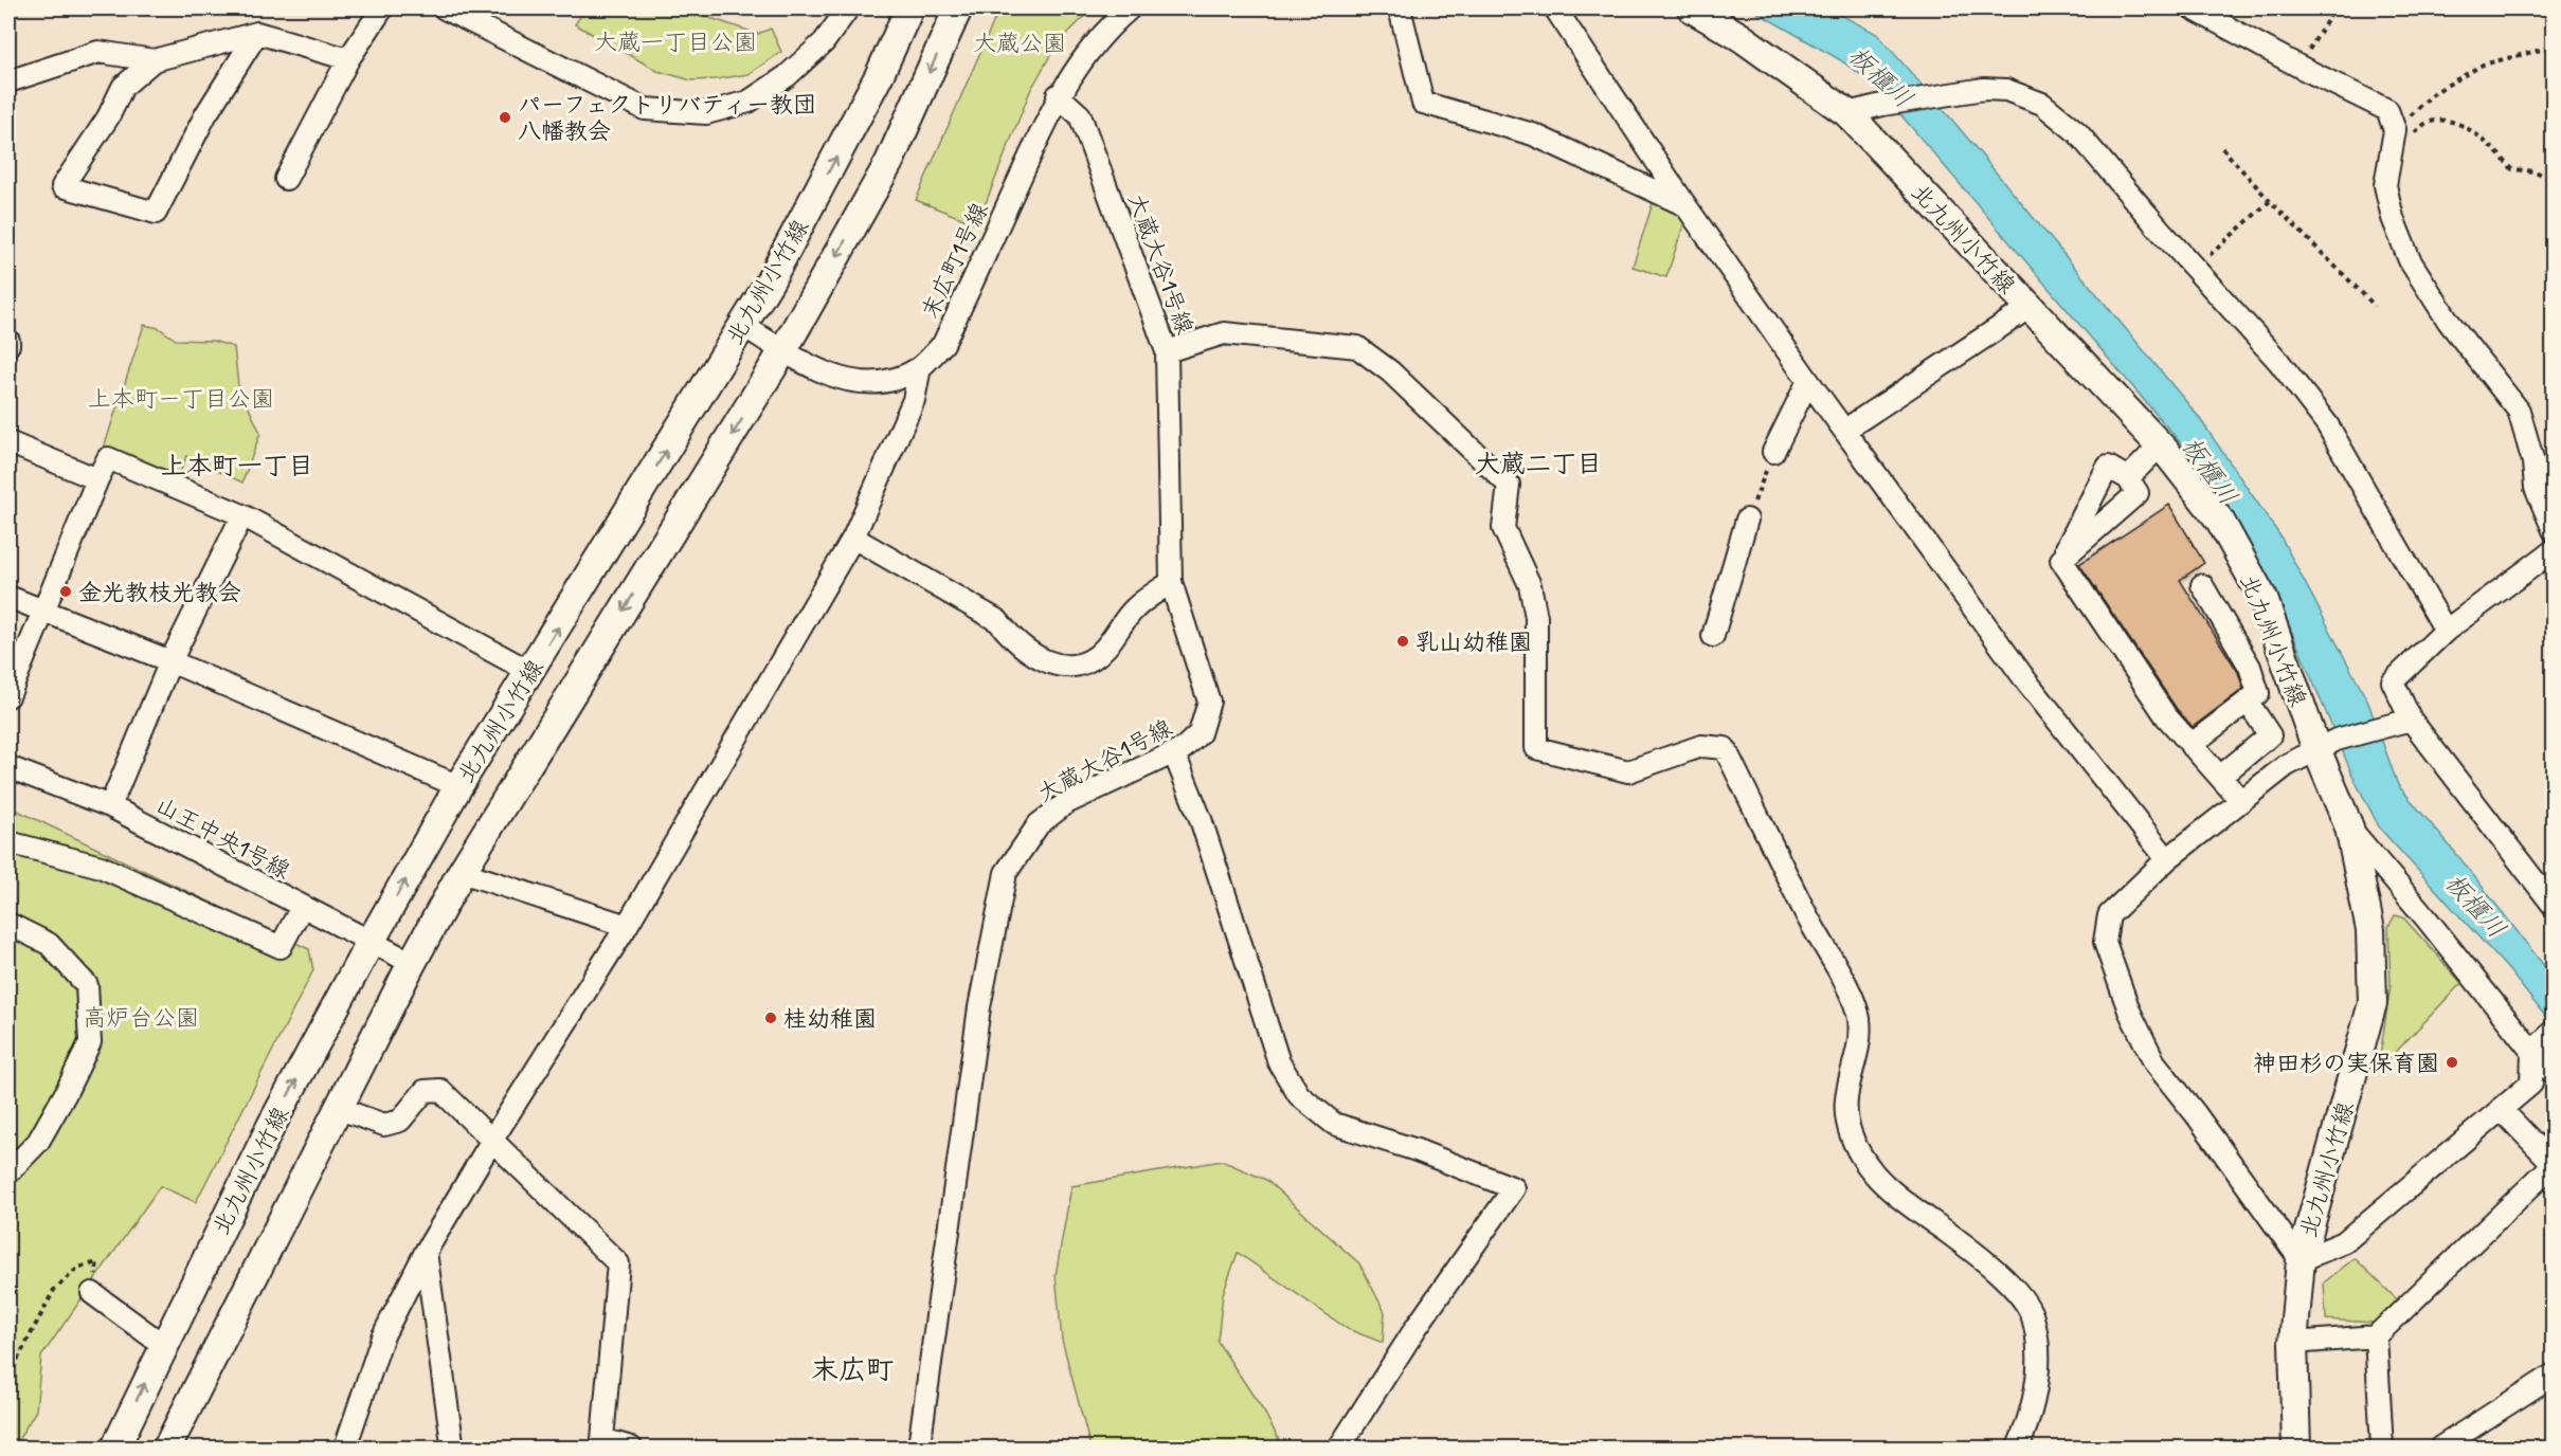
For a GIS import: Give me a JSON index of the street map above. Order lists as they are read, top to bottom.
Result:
{
  "streets": {
    "main road": ["北九州小竹線"],
    "street": ["末広町1号線", "大蔵大谷1号線", "山王中央1号線"]
  },
  "crossings": [
    ["北九州小竹線", "末広町1号線"],
    ["北九州小竹線", "山王中央1号線"],
    ["末広町1号線", "大蔵大谷1号線"]
  ],
  "districts": ["大蔵二丁目", "上本町一丁目", "末広町"],
  "water": ["板櫃川"],
  "parks": [
    "大蔵一丁目公園",
    "大蔵公園",
    "上本町ー丁目公園",
    "高炉台公園"
  ],
  "places": [
    "パーフェクトリバティー教団 八幡教会",
    "金光教枝光教会",
    "乳山幼稚園",
    "桂幼稚園",
    "神田杉の実保育園"
  ]
}
